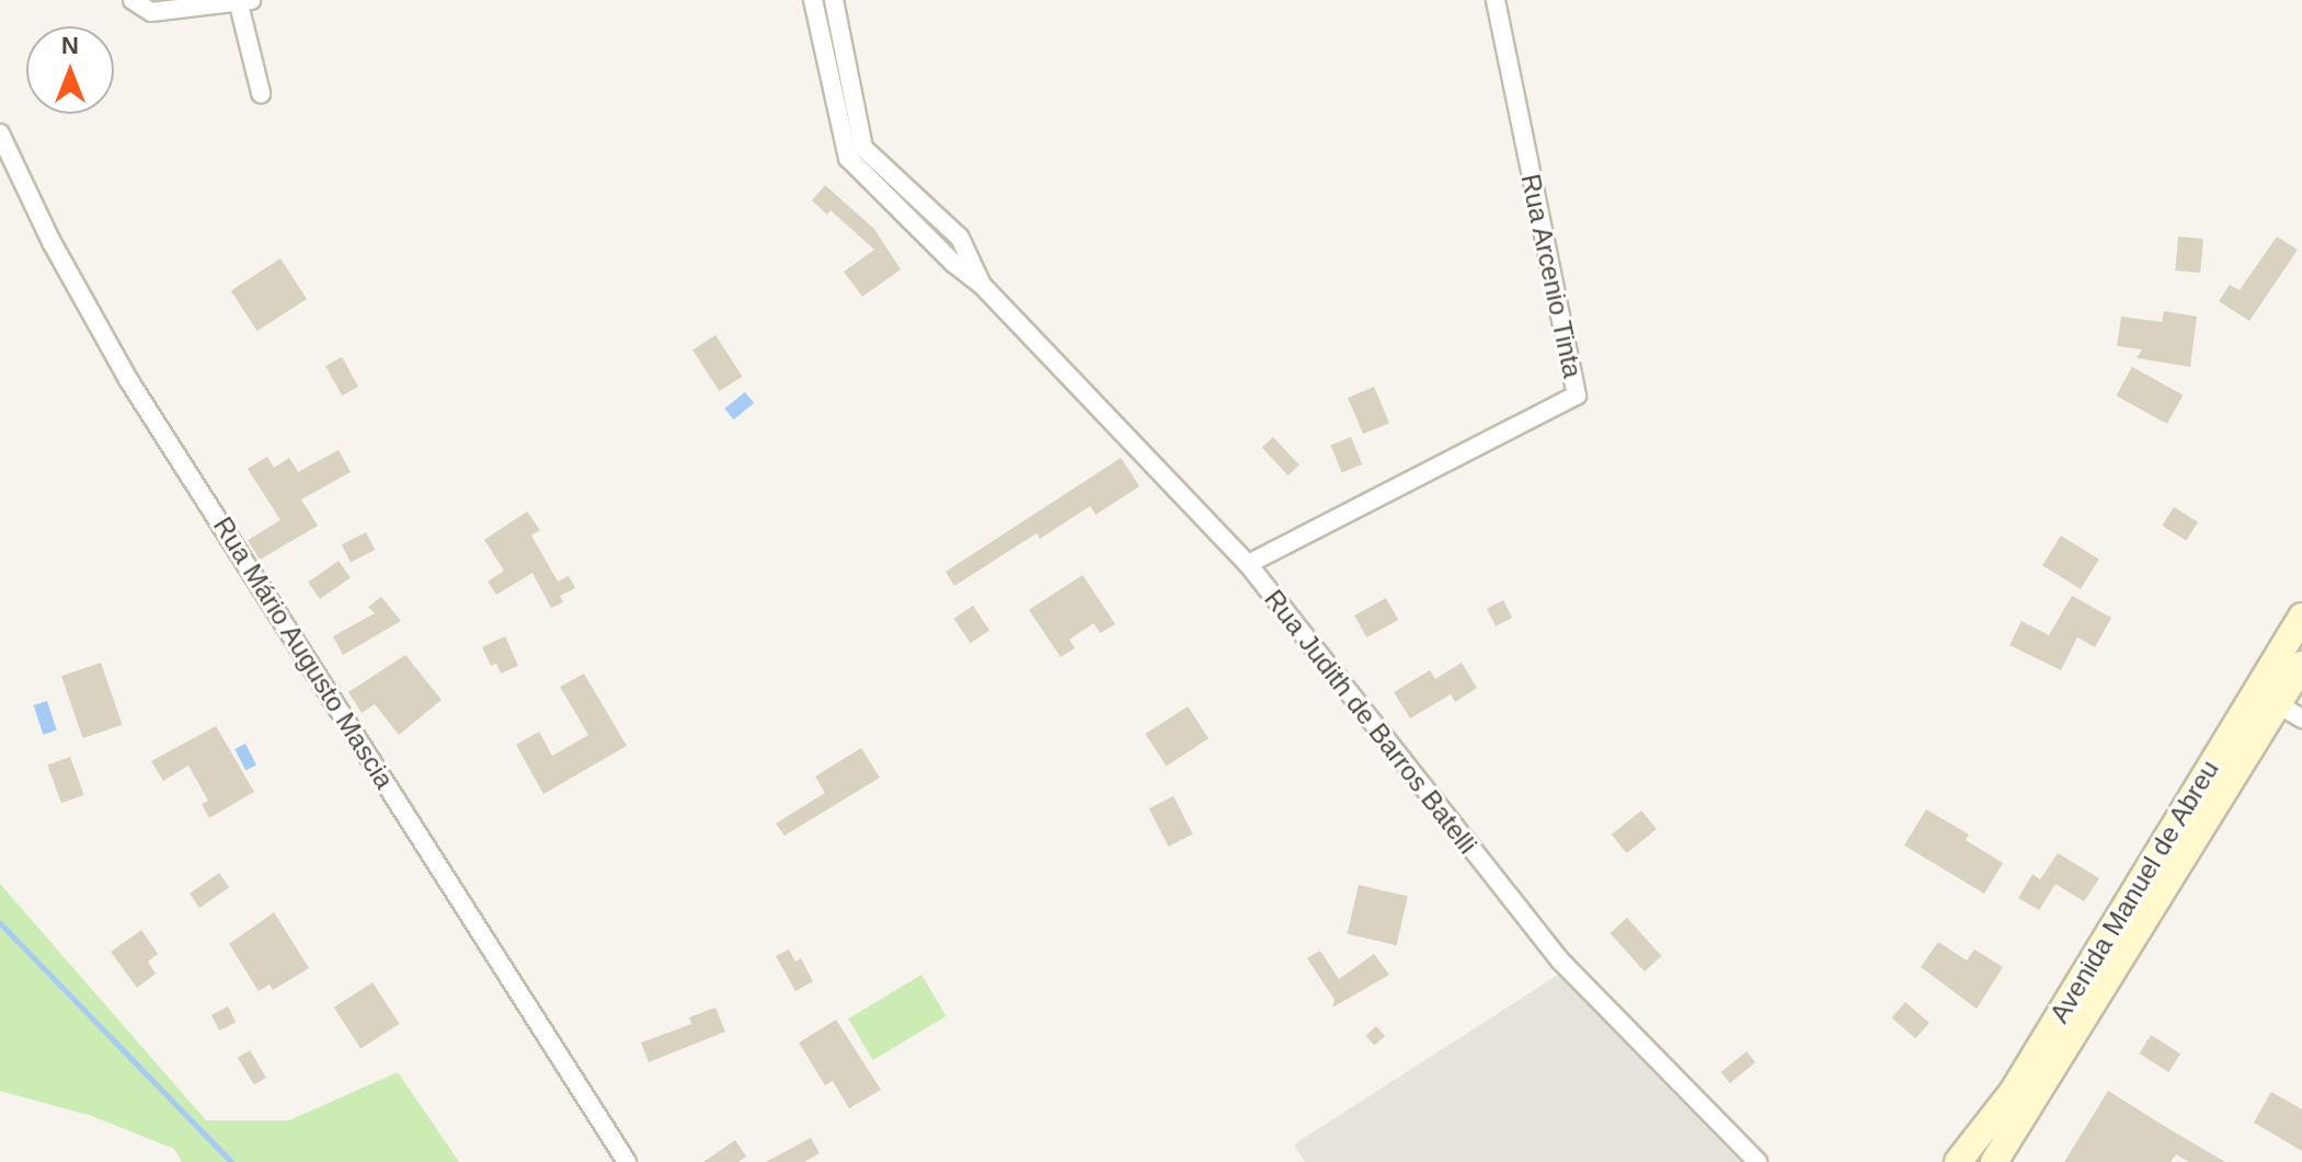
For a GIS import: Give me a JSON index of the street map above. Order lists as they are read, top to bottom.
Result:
{
  "streets": {
    "main road": ["Avenida Manuel de Abreu"],
    "street": ["Rua Arcenio Tinta", "Rua Mário Augusto Mascia", "Rua Judith de Barros Batelli"]
  },
  "crossings": [
    ["Rua Arcenio Tinta", "Rua Judith de Barros Batelli"]
  ],
  "north": "top"
}
